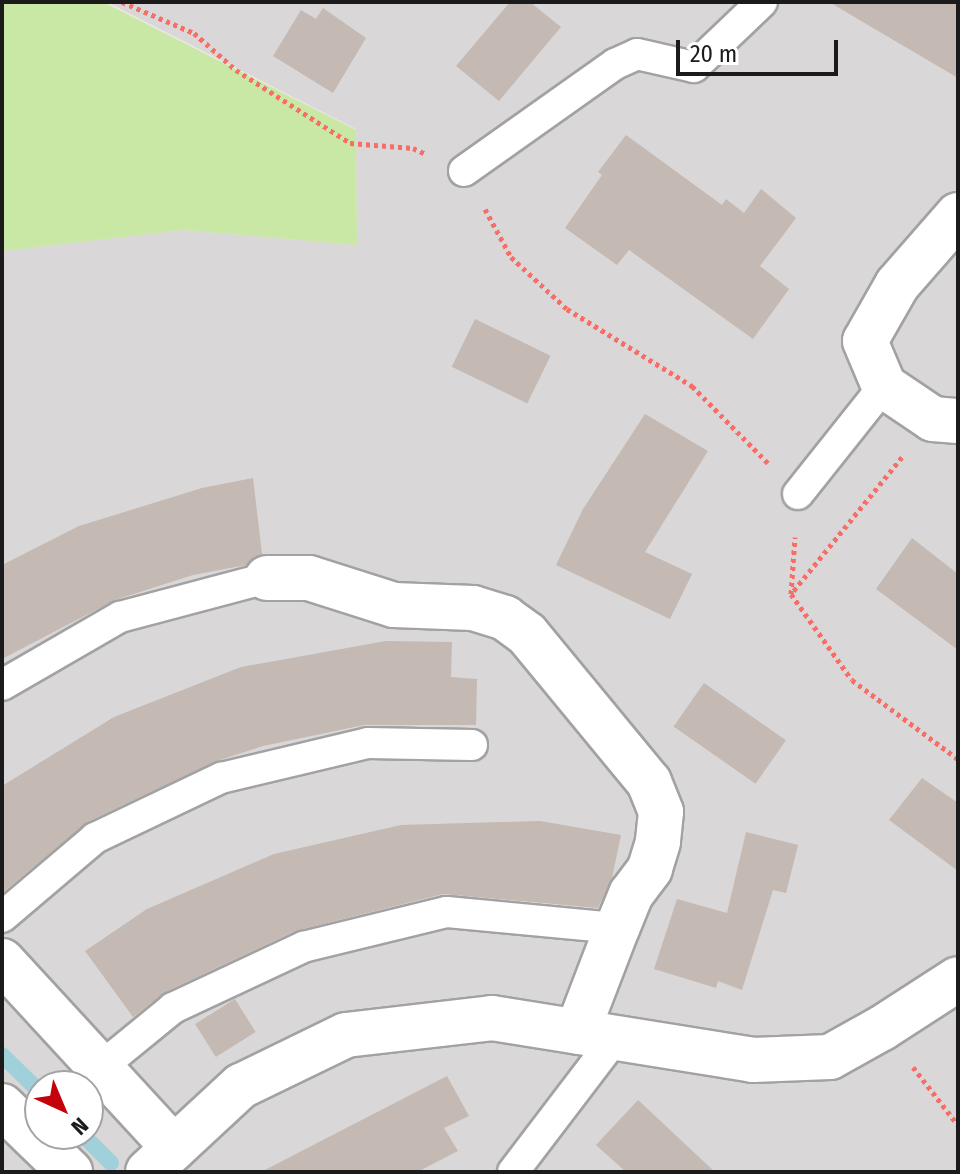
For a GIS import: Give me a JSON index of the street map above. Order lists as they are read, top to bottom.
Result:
{
  "scale_bar": "20 m",
  "north": "bottom right"
}
